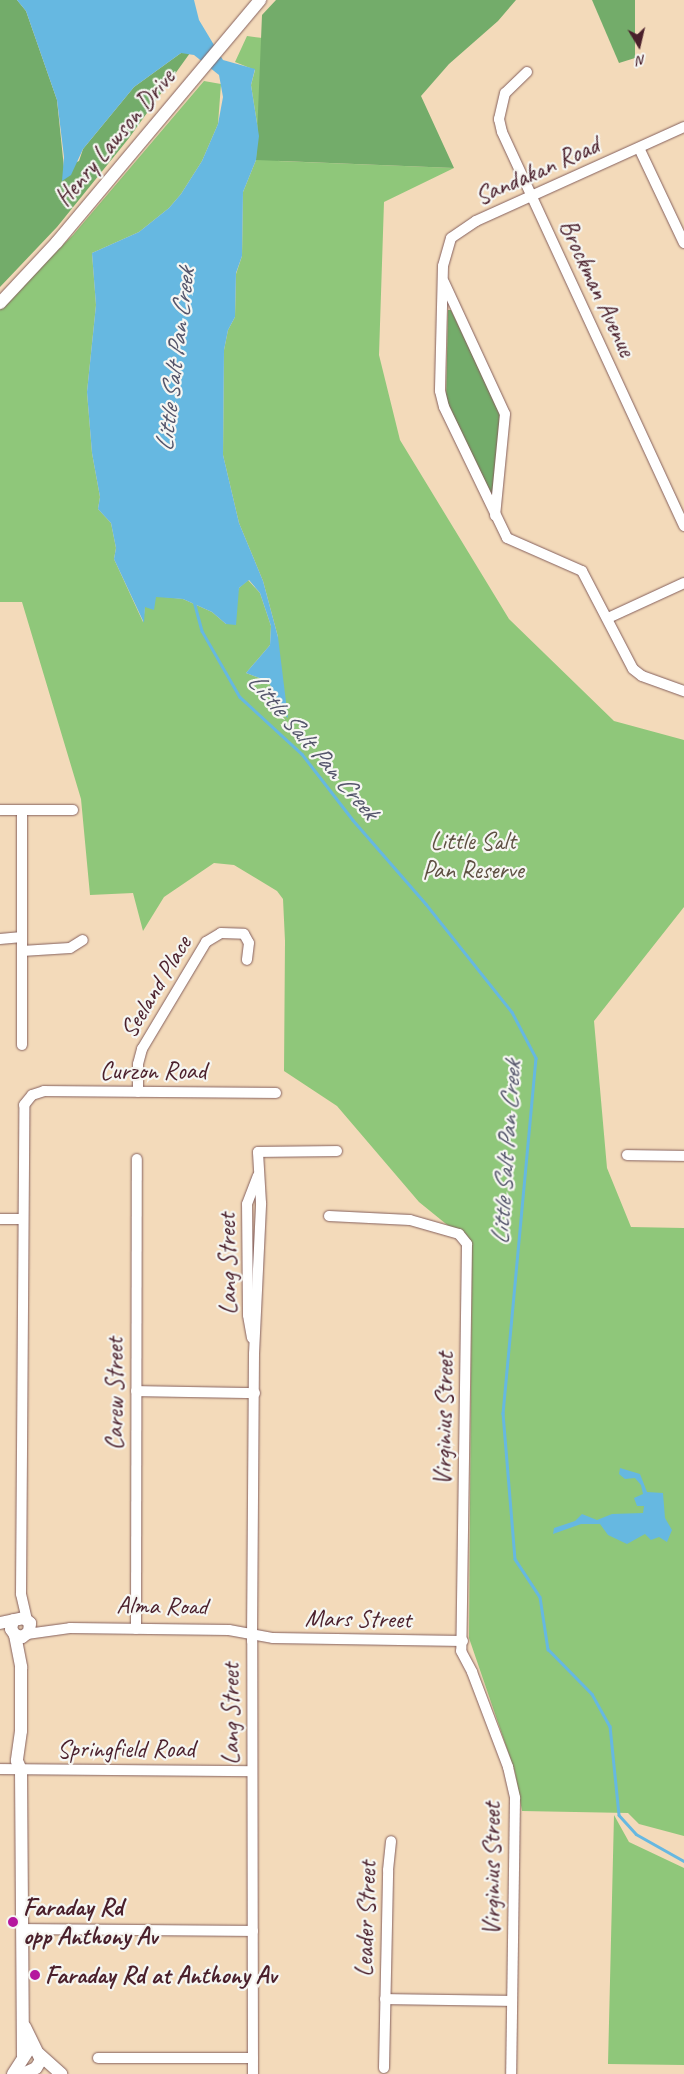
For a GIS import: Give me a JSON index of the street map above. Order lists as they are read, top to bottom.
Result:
{
  "streets": {
    "main road": ["Henry Lawson Drive", "Alma Road"],
    "street": [
      "Sandakan Road",
      "Brockman Avenue",
      "Seeland Place",
      "Curzon Road",
      "Lang Street",
      "Carew Street",
      "Virginius Street",
      "Mars Street",
      "Springfield Road",
      "Leader Street"
    ]
  },
  "crossings": [
    ["Sandakan Road", "Brockman Avenue"],
    ["Seeland Place", "Curzon Road"],
    ["Lang Street", "Alma Road"],
    ["Lang Street", "Mars Street"],
    ["Lang Street", "Springfield Road"],
    ["Carew Street", "Alma Road"],
    ["Virginius Street", "Mars Street"],
    ["Virginius Street", "Leader Street"],
    ["Alma Road", "Mars Street"]
  ],
  "water": ["Little Salt Pan Creek"],
  "parks": ["Little Salt Pan Reserve"],
  "places": ["Faraday Rd opp Anthony Av", "Faraday Rd at Anthony Av"],
  "north": "bottom"
}
